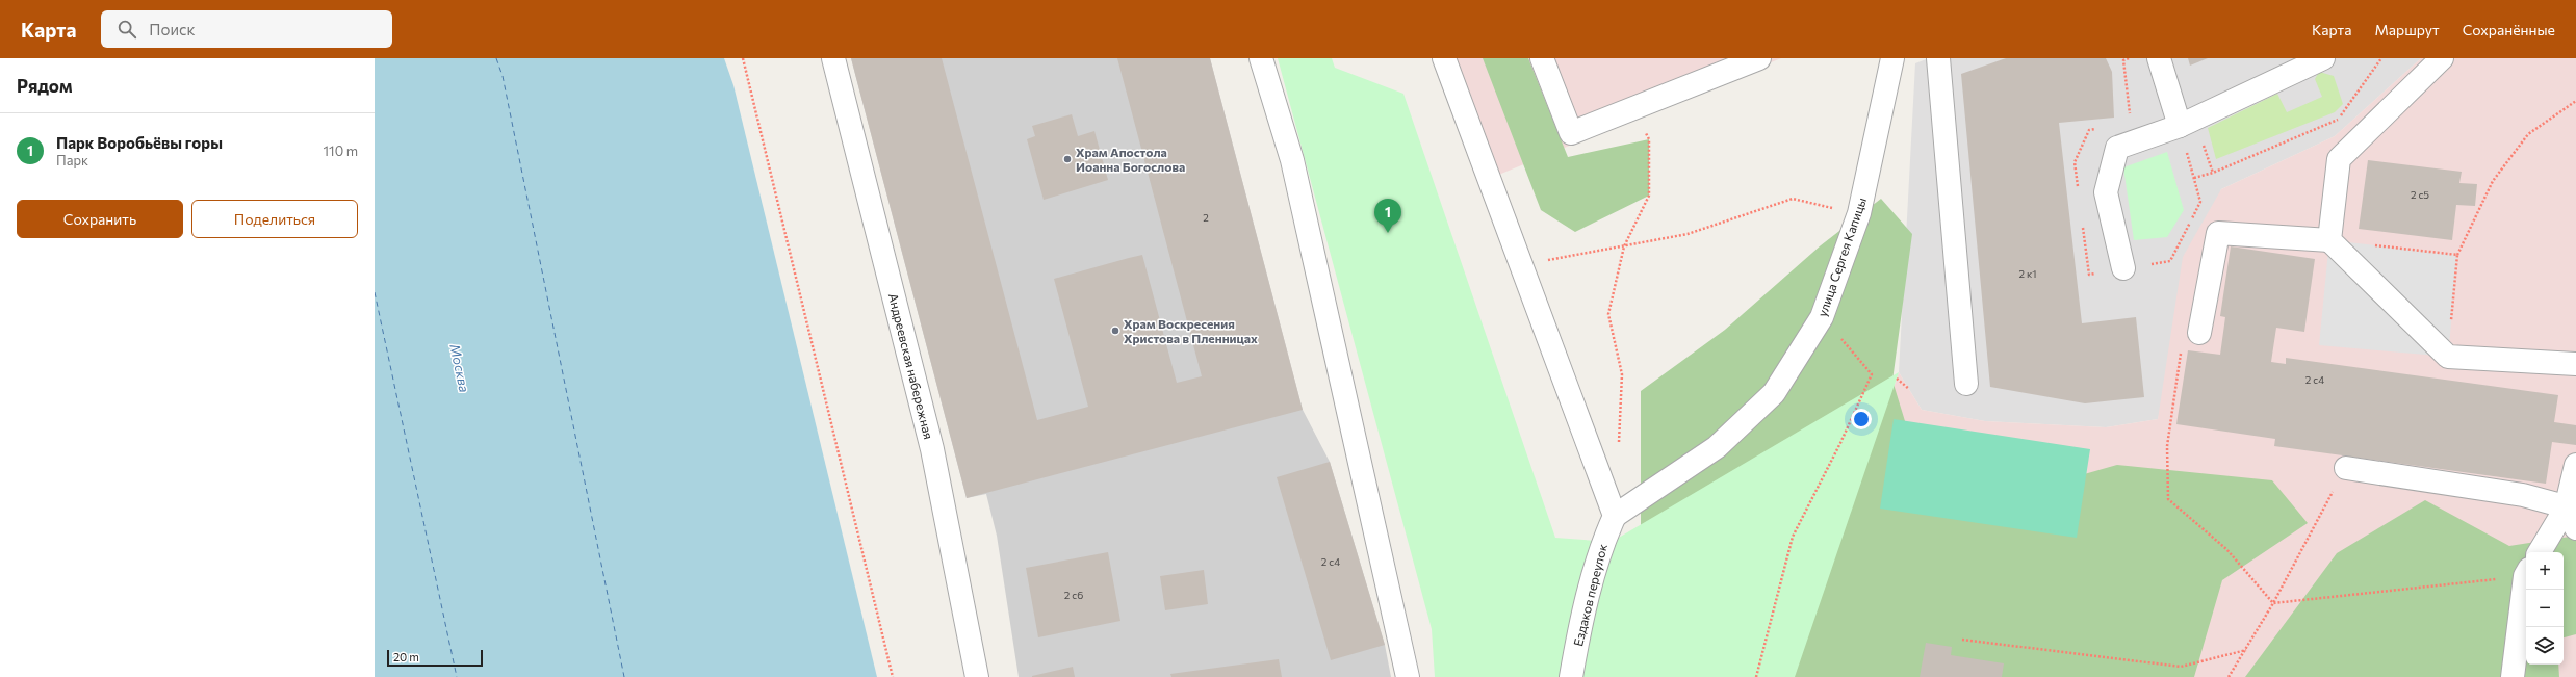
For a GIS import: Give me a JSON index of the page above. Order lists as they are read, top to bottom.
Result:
{
  "streets": {
    "street": ["улица Сергея Капицы", "Андреевская набережная", "Ездаков переулок"]
  },
  "crossings": [
    ["улица Сергея Капицы", "Ездаков переулок"]
  ],
  "water": ["Москва"],
  "places": ["Храм Апостола Иоанна Богослова", "Храм Воскресения Христова в Пленницах"],
  "house_numbers": [
    "2 с5",
    "2",
    "2 к1",
    "2 с4",
    "2 с4",
    "2 с6"
  ],
  "scale_bar": "20 m",
  "page": {
    "header": "Карта",
    "search": "Поиск",
    "nav": ["Карта", "Маршрут", "Сохранённые"],
    "heading": "Рядом",
    "list": [
      {
        "mark": "1",
        "name": "Парк Воробьёвы горы",
        "note": "Парк",
        "value": "110 m"
      }
    ],
    "buttons": ["Сохранить", "Поделиться"],
    "pins": "1",
    "map_buttons": ["+", "−"],
    "scale": "20 m"
  }
}
